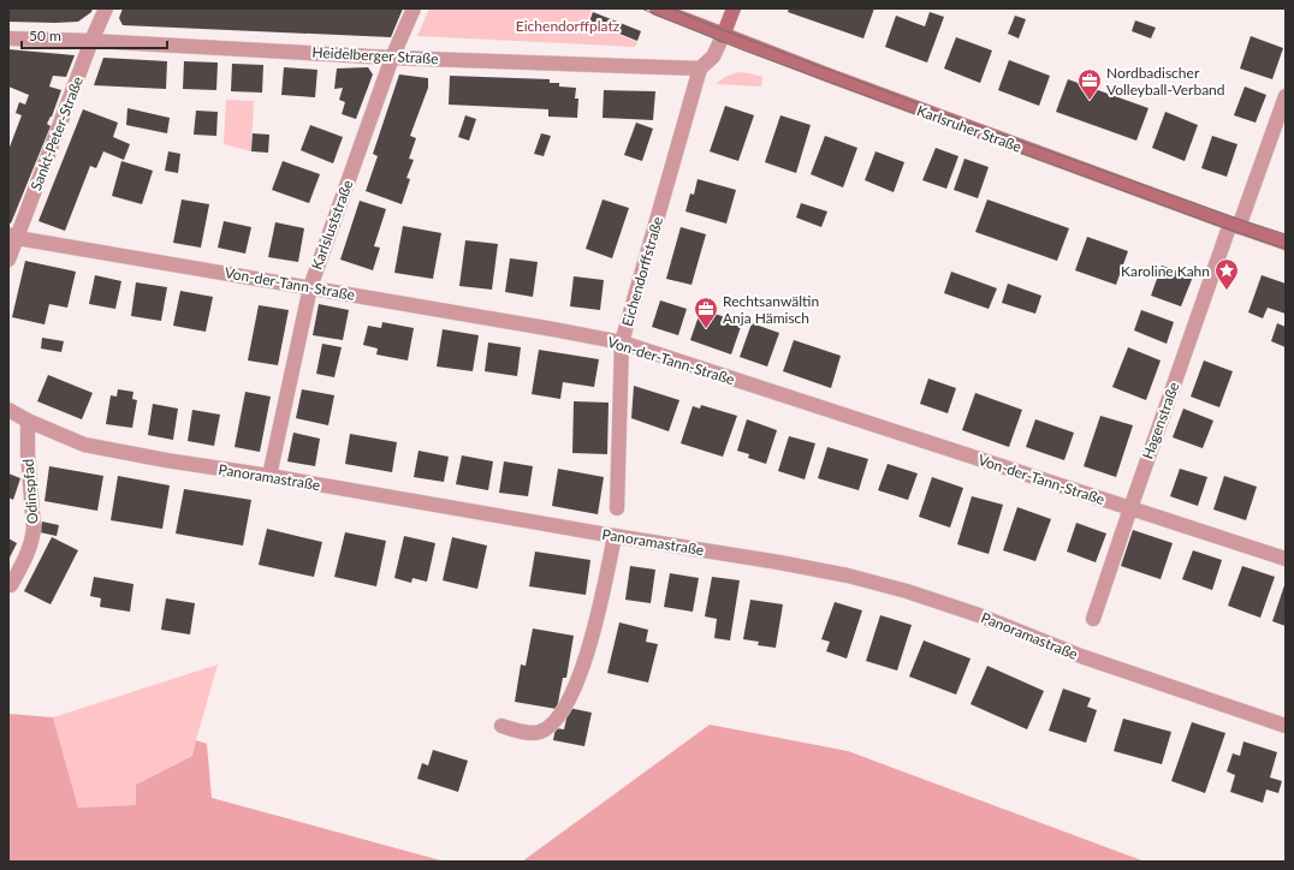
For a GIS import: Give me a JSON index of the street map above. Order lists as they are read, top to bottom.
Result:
{
  "streets": {
    "main road": ["Karlsruher Straße"],
    "street": [
      "Heidelberger Straße",
      "Sankt-Peter-Straße",
      "Karlsluststraße",
      "Eichendorffstraße",
      "Von-der-Tann-Straße",
      "Hagenstraße",
      "Panoramastraße",
      "Odinspfad"
    ]
  },
  "crossings": [
    ["Heidelberger Straße", "Sankt-Peter-Straße"],
    ["Heidelberger Straße", "Karlsluststraße"],
    ["Heidelberger Straße", "Eichendorffstraße"],
    ["Karlsruher Straße", "Hagenstraße"],
    ["Sankt-Peter-Straße", "Von-der-Tann-Straße"],
    ["Karlsluststraße", "Von-der-Tann-Straße"],
    ["Karlsluststraße", "Panoramastraße"],
    ["Eichendorffstraße", "Von-der-Tann-Straße"],
    ["Von-der-Tann-Straße", "Hagenstraße"],
    ["Panoramastraße", "Odinspfad"]
  ],
  "parks": ["Eichendorffplatz"],
  "places": {
    "office": ["Nordbadischer Volleyball-Verband", "Rechtsanwältin Anja Hämisch"],
    "place": ["Karoline Kahn"]
  },
  "scale_bar": "50 m"
}
